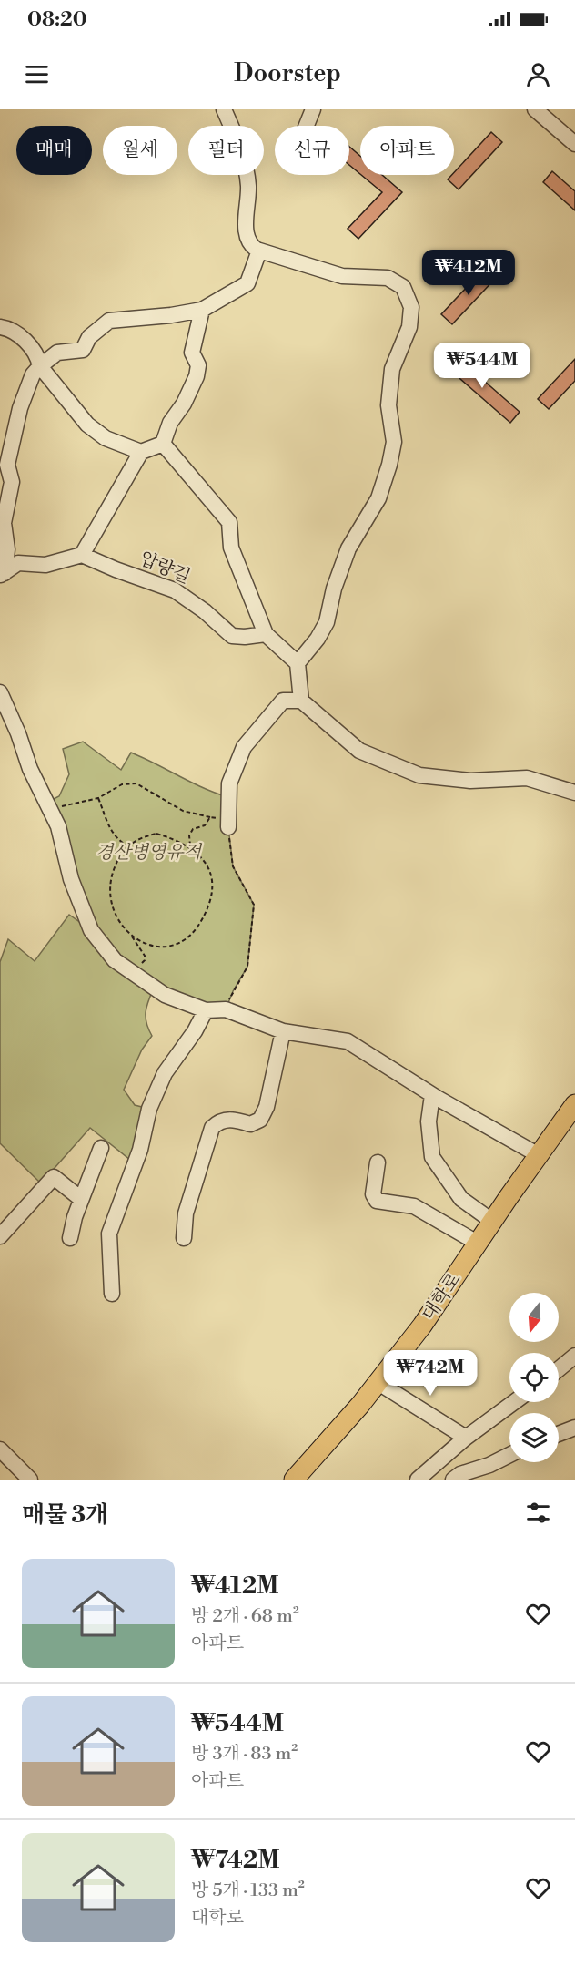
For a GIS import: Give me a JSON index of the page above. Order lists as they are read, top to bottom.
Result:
{
  "streets": {
    "main road": ["대학로"],
    "street": ["압량길"]
  },
  "parks": ["경산병영유적"],
  "north": "bottom",
  "page": {
    "status": "08:20",
    "header": "Doorstep",
    "chip": [
      "매매",
      "월세",
      "필터",
      "신규",
      "아파트"
    ],
    "price": ["₩412M", "₩544M", "₩742M"],
    "heading": "매물 3개",
    "list": [
      {
        "name": "₩412M",
        "note": "방 2개 · 68 m² · 아파트"
      },
      {
        "name": "₩544M",
        "note": "방 3개 · 83 m² · 아파트"
      },
      {
        "name": "₩742M",
        "note": "방 5개 · 133 m² · 대학로"
      }
    ]
  }
}
